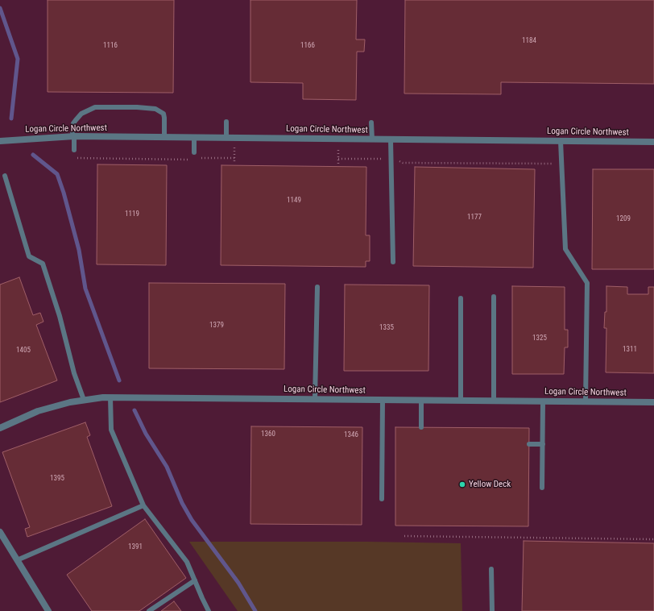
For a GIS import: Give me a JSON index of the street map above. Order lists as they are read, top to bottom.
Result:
{
  "streets": {
    "street": ["Logan Circle Northwest"]
  },
  "places": ["Yellow Deck"],
  "house_numbers": [
    "1184",
    "1116",
    "1166",
    "1149",
    "1119",
    "1177",
    "1209",
    "1379",
    "1335",
    "1325",
    "1311",
    "1405",
    "1360",
    "1346",
    "1395",
    "1391"
  ]
}
